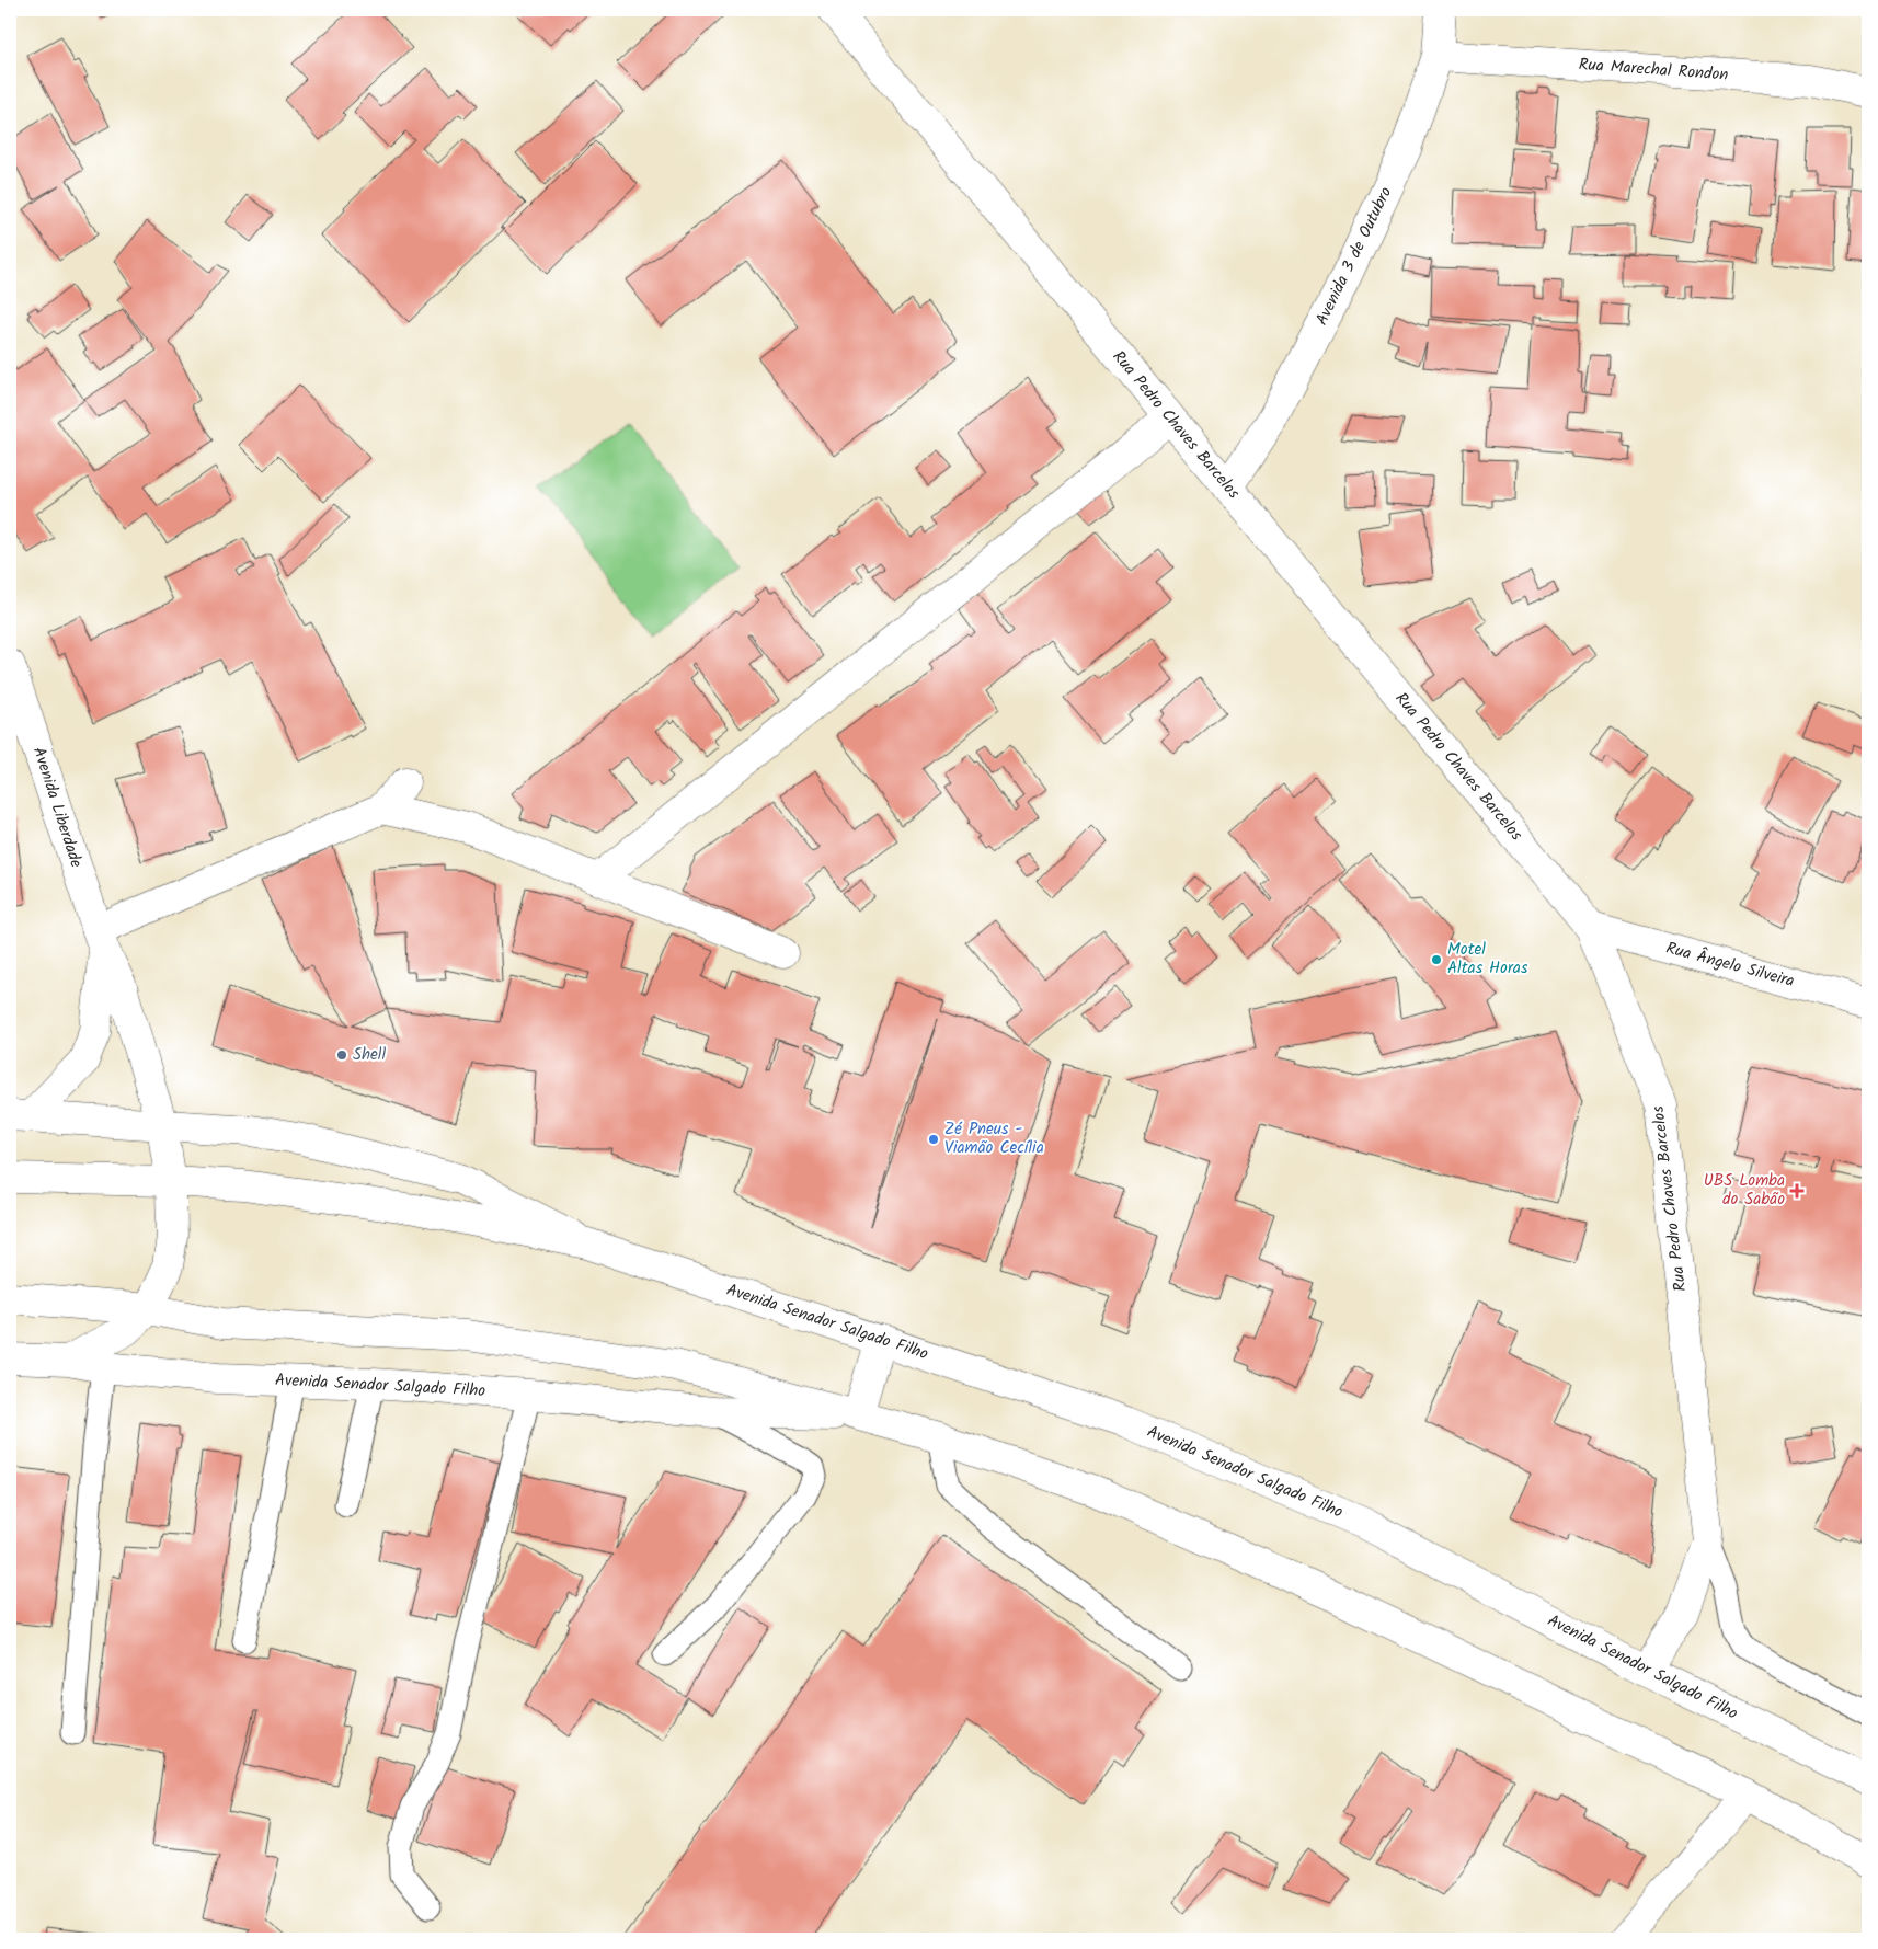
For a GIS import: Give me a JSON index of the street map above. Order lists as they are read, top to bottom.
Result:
{
  "streets": {
    "main road": [
      "Rua Marechal Rondon",
      "Avenida 3 de Outubro",
      "Rua Pedro Chaves Barcelos",
      "Avenida Liberdade",
      "Rua Ângelo Silveira",
      "Avenida Senador Salgado Filho"
    ]
  },
  "crossings": [
    ["Rua Marechal Rondon", "Avenida 3 de Outubro"],
    ["Avenida 3 de Outubro", "Rua Pedro Chaves Barcelos"],
    ["Rua Pedro Chaves Barcelos", "Rua Ângelo Silveira"],
    ["Rua Pedro Chaves Barcelos", "Avenida Senador Salgado Filho"],
    ["Avenida Liberdade", "Avenida Senador Salgado Filho"]
  ],
  "places": {
    "other": ["Motel Altas Horas", "Shell", "Zé Pneus - Viamão Cecília"],
    "health": ["UBS Lomba do Sabão"]
  }
}
